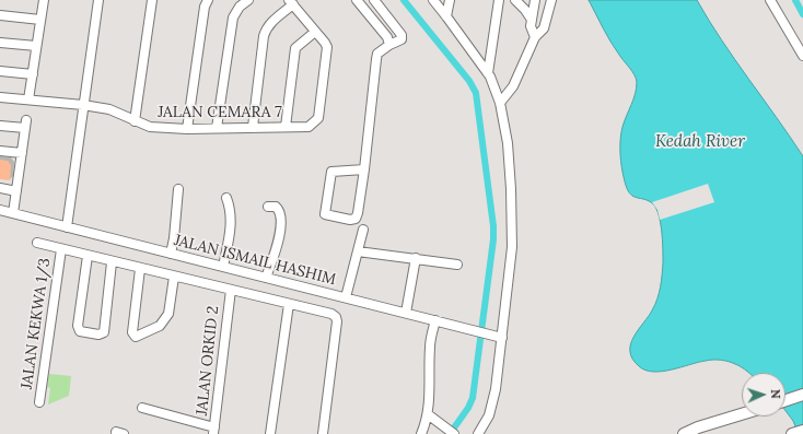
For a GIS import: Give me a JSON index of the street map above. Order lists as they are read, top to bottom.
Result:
{
  "streets": {
    "street": [
      "JALAN CEMARA 7",
      "JALAN ISMAIL HASHIM",
      "JALAN KEKWA 1/3",
      "JALAN ORKID 2"
    ]
  },
  "water": ["Kedah River"],
  "north": "right"
}
